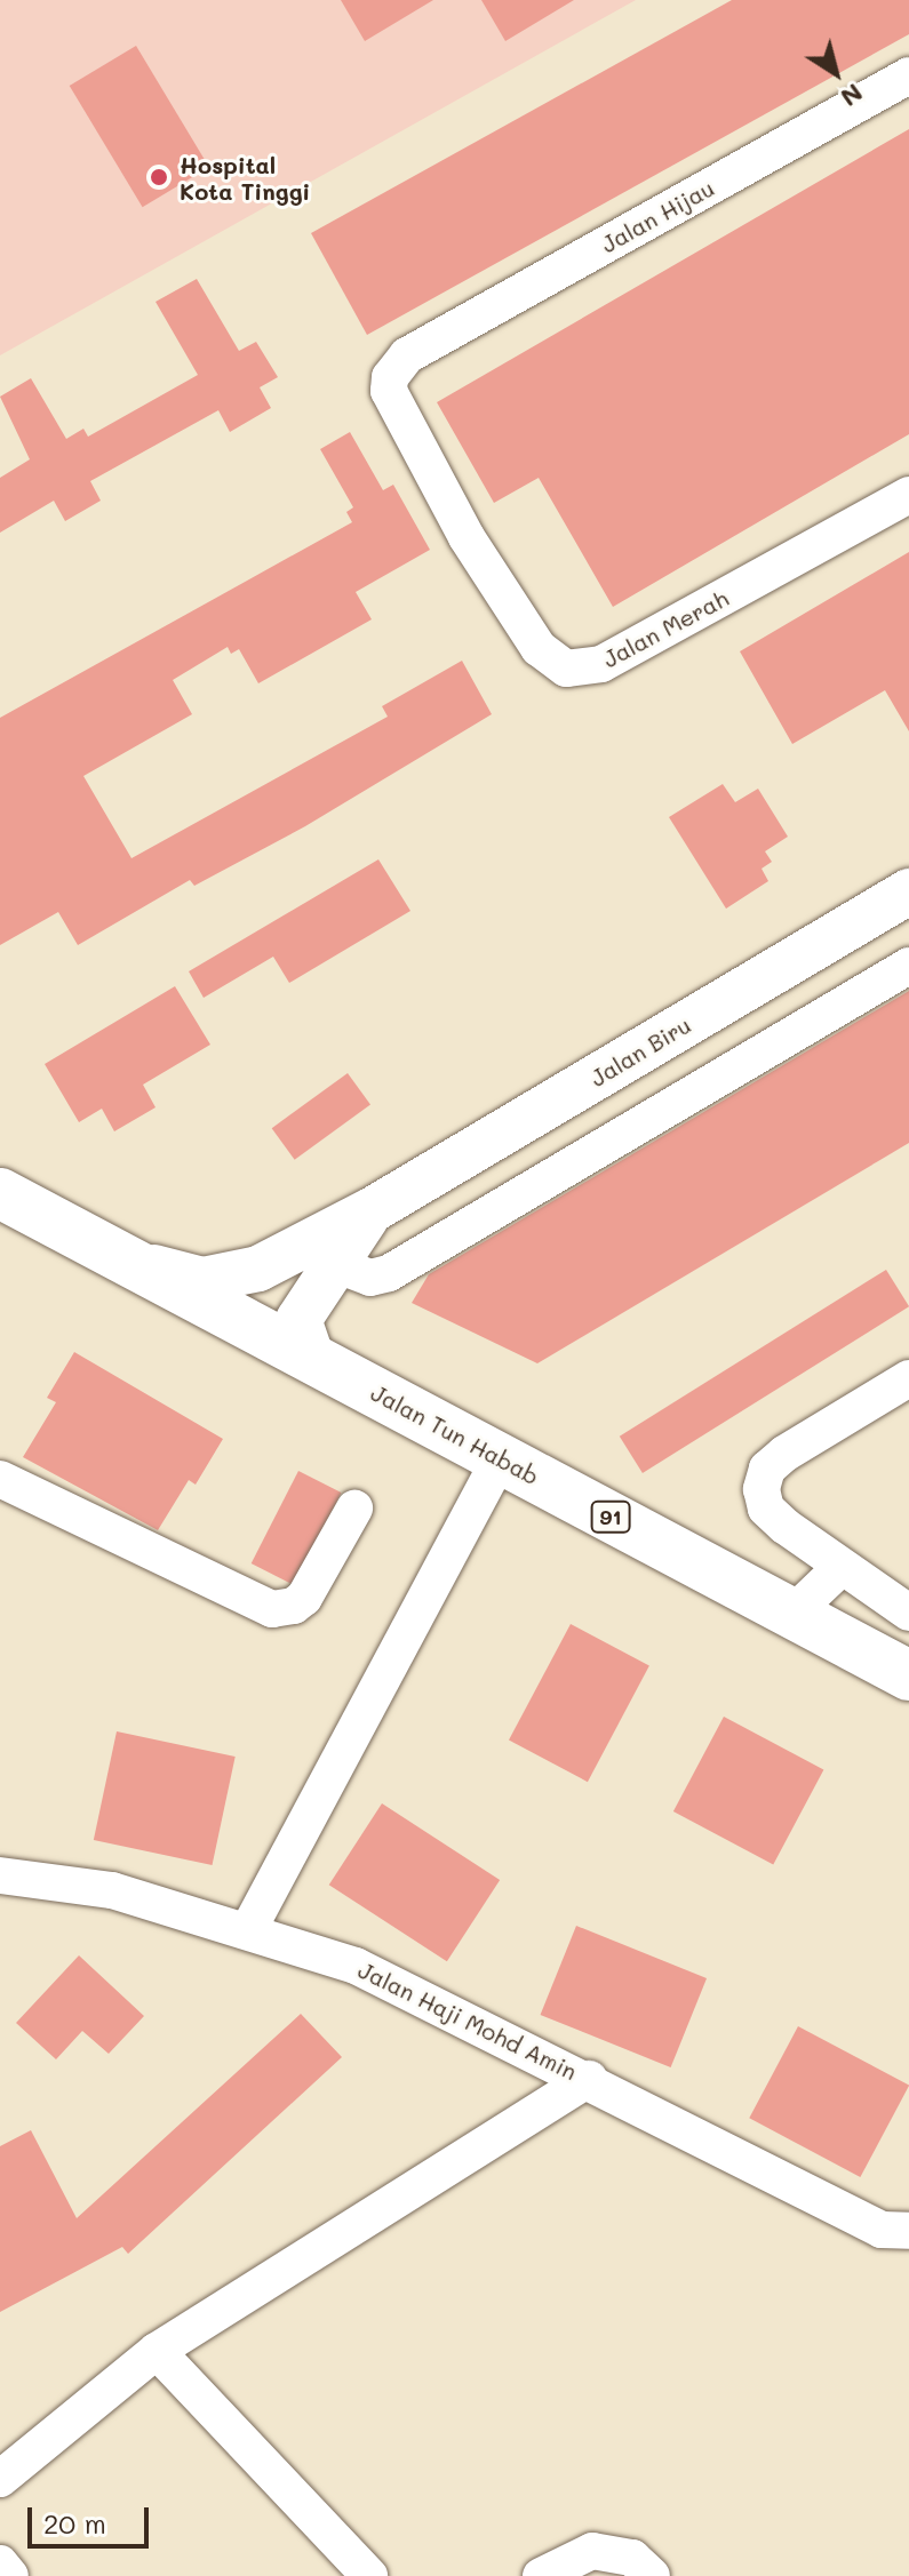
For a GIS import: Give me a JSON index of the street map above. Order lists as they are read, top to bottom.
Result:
{
  "streets": {
    "highway": ["Jalan Tun Habab", "91"],
    "street": [
      "Jalan Hijau",
      "Jalan Merah",
      "Jalan Biru",
      "Jalan Haji Mohd Amin"
    ]
  },
  "crossings": [
    ["Jalan Hijau", "Jalan Merah"],
    ["Jalan Biru", "Jalan Tun Habab"]
  ],
  "places": ["Hospital Kota Tinggi"],
  "scale_bar": "20 m",
  "north": "bottom right"
}
